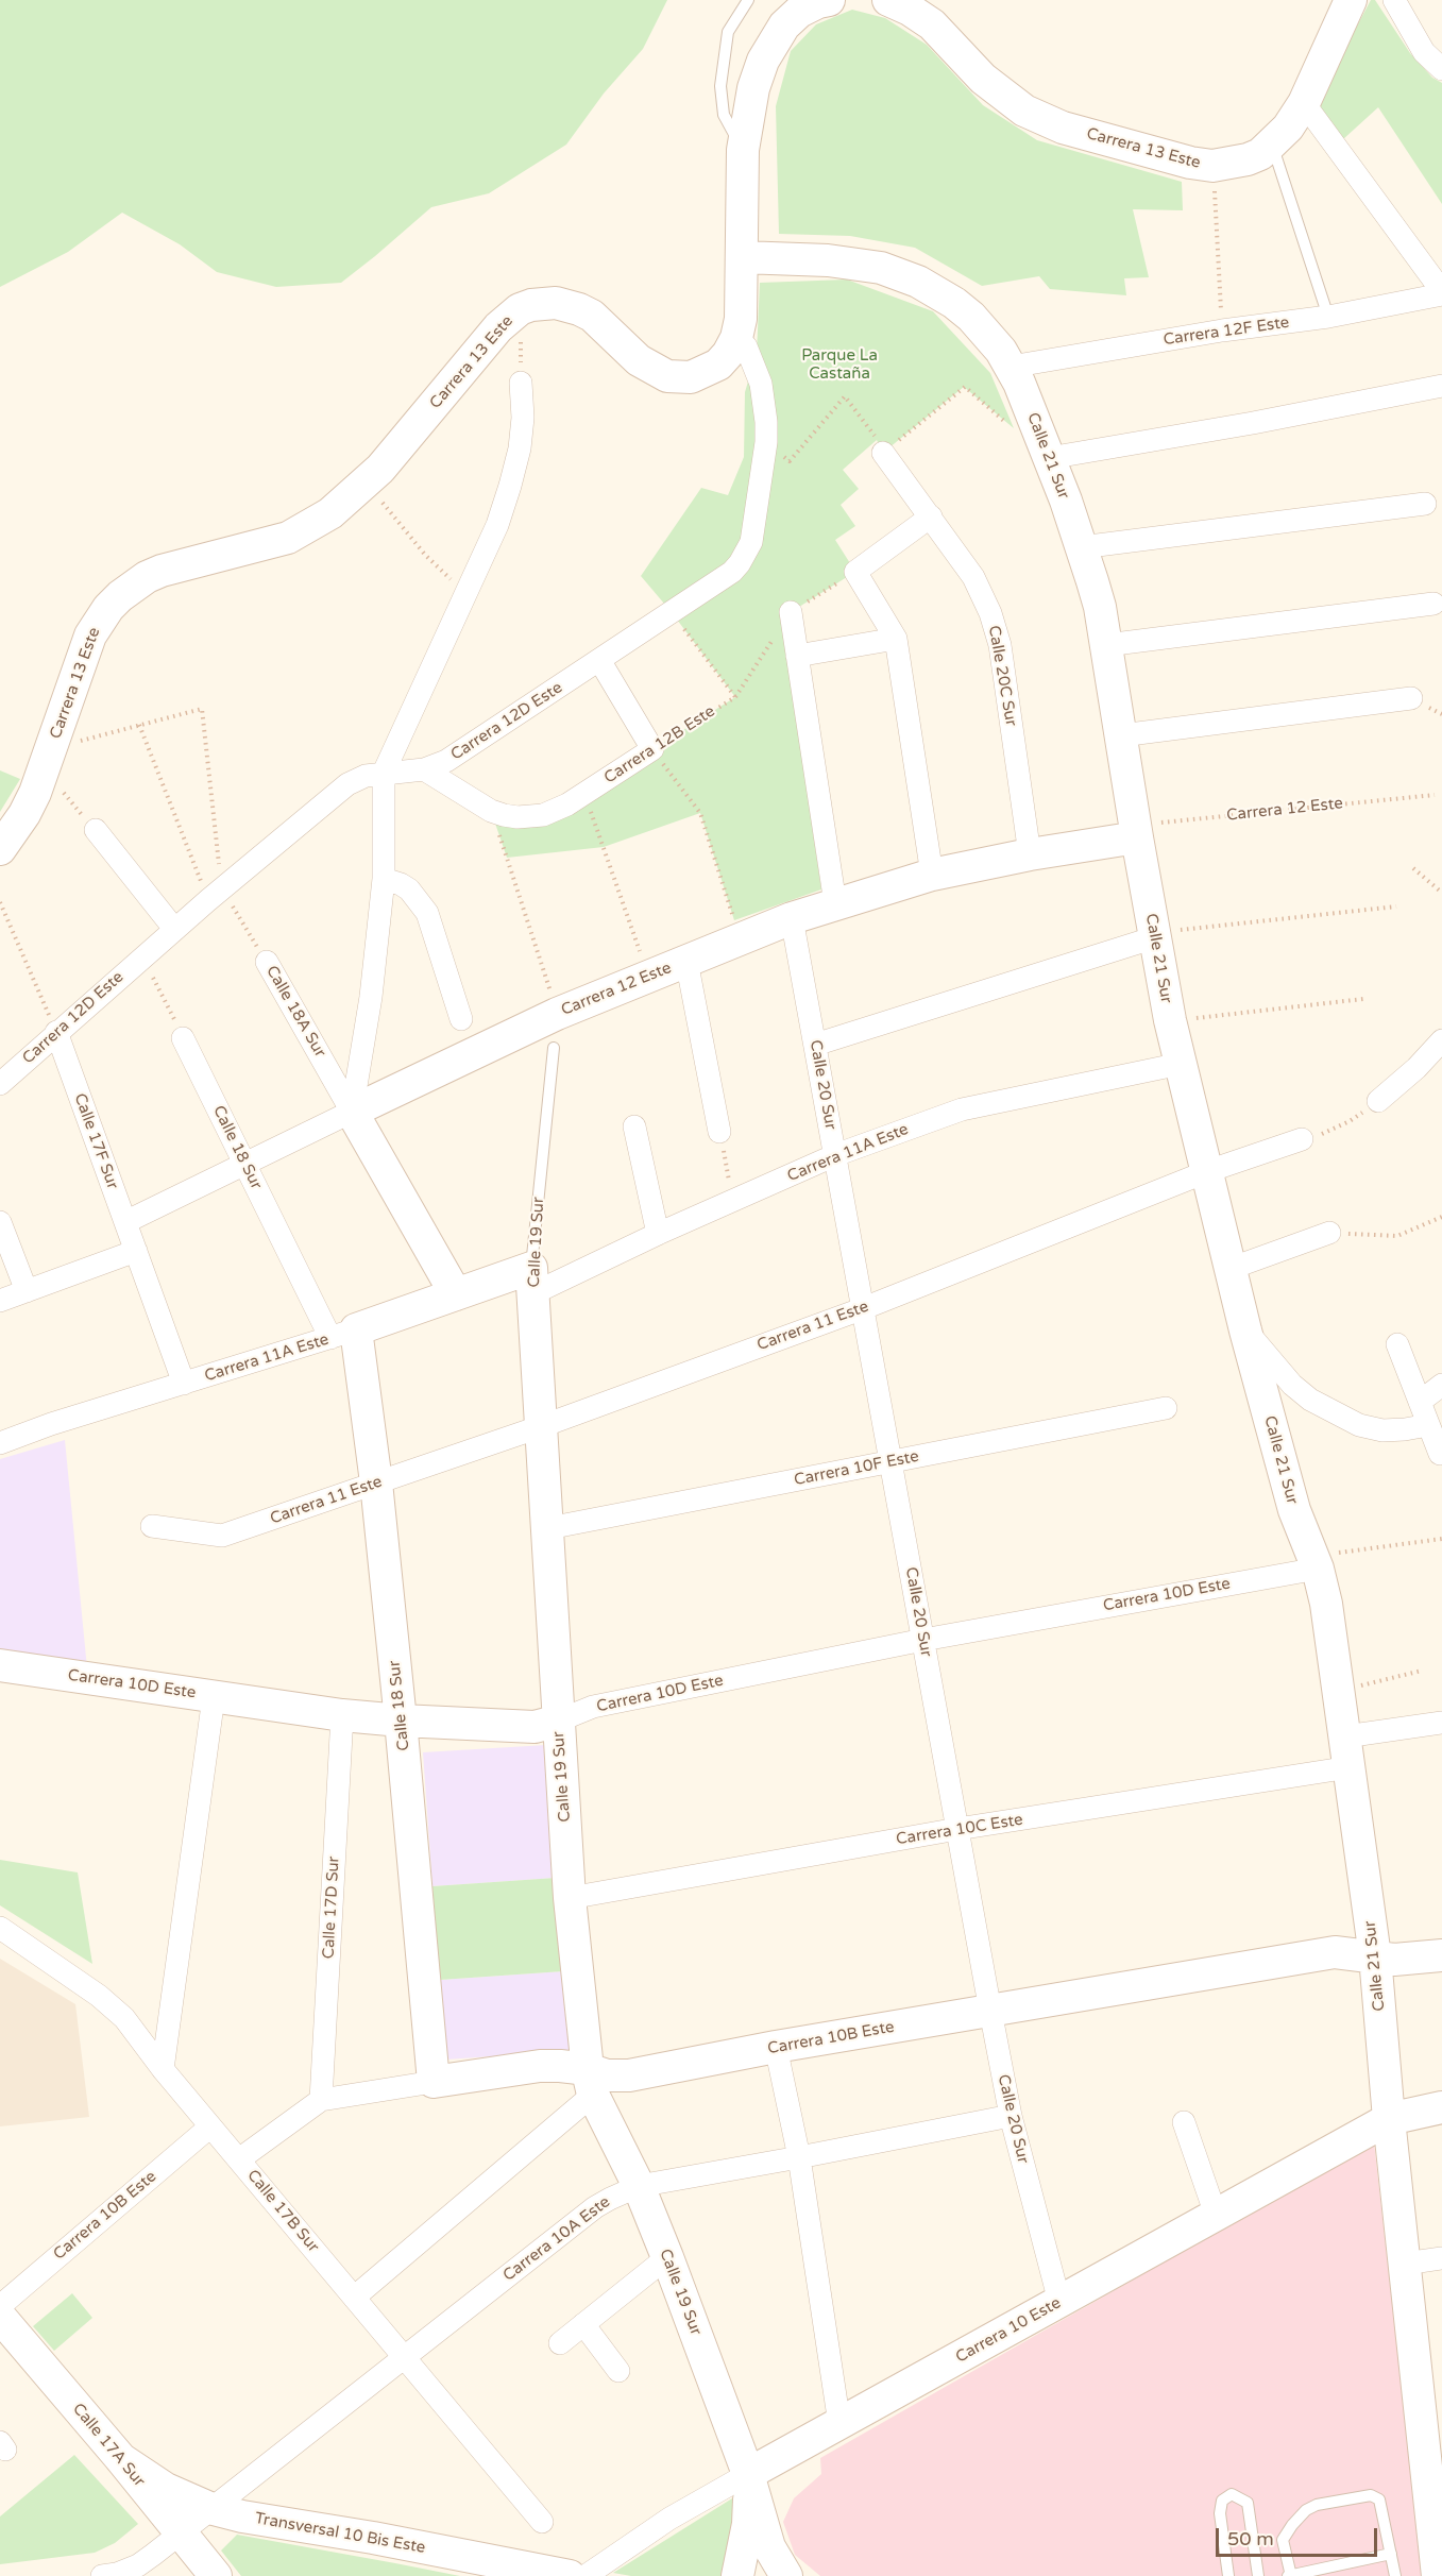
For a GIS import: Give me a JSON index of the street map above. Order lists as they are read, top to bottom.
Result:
{
  "streets": {
    "street": [
      "Carrera 13 Este",
      "Carrera 12F Este",
      "Calle 21 Sur",
      "Calle 20C Sur",
      "Carrera 12D Este",
      "Carrera 12B Este",
      "Carrera 12 Este",
      "Calle 18A Sur",
      "Calle 20 Sur",
      "Calle 17F Sur",
      "Calle 18 Sur",
      "Carrera 11A Este",
      "Calle 19 Sur",
      "Carrera 11 Este",
      "Carrera 10F Este",
      "Carrera 10D Este",
      "Carrera 10C Este",
      "Calle 17D Sur",
      "Carrera 10B Este",
      "Calle 17B Sur",
      "Carrera 10A Este",
      "Carrera 10 Este",
      "Calle 17A Sur",
      "Transversal 10 Bis Este"
    ]
  },
  "crossings": [
    ["Carrera 13 Este", "Calle 21 Sur"],
    ["Carrera 13 Este", "Carrera 12D Este"],
    ["Carrera 12F Este", "Calle 21 Sur"],
    ["Calle 21 Sur", "Carrera 12 Este"],
    ["Calle 21 Sur", "Carrera 11A Este"],
    ["Calle 21 Sur", "Carrera 11 Este"],
    ["Calle 21 Sur", "Carrera 10D Este"],
    ["Calle 21 Sur", "Carrera 10C Este"],
    ["Calle 21 Sur", "Carrera 10B Este"],
    ["Calle 21 Sur", "Carrera 10 Este"],
    ["Calle 20C Sur", "Carrera 12 Este"],
    ["Carrera 12D Este", "Carrera 12B Este"],
    ["Carrera 12D Este", "Calle 18A Sur"],
    ["Carrera 12D Este", "Calle 17F Sur"],
    ["Carrera 12 Este", "Calle 18A Sur"],
    ["Carrera 12 Este", "Calle 20 Sur"],
    ["Carrera 12 Este", "Calle 17F Sur"],
    ["Carrera 12 Este", "Calle 18 Sur"],
    ["Calle 18A Sur", "Carrera 11A Este"],
    ["Calle 20 Sur", "Carrera 11A Este"],
    ["Calle 20 Sur", "Carrera 11 Este"],
    ["Calle 20 Sur", "Carrera 10F Este"],
    ["Calle 20 Sur", "Carrera 10D Este"],
    ["Calle 20 Sur", "Carrera 10C Este"],
    ["Calle 20 Sur", "Carrera 10B Este"],
    ["Calle 20 Sur", "Carrera 10A Este"],
    ["Calle 20 Sur", "Carrera 10 Este"],
    ["Calle 17F Sur", "Carrera 11A Este"],
    ["Calle 18 Sur", "Carrera 11A Este"],
    ["Calle 18 Sur", "Carrera 11 Este"],
    ["Calle 18 Sur", "Carrera 10D Este"],
    ["Calle 18 Sur", "Carrera 10B Este"],
    ["Carrera 11A Este", "Calle 19 Sur"],
    ["Calle 19 Sur", "Carrera 11 Este"],
    ["Calle 19 Sur", "Carrera 10F Este"],
    ["Calle 19 Sur", "Carrera 10D Este"],
    ["Calle 19 Sur", "Carrera 10C Este"],
    ["Calle 19 Sur", "Carrera 10B Este"],
    ["Calle 19 Sur", "Carrera 10A Este"],
    ["Calle 19 Sur", "Carrera 10 Este"],
    ["Carrera 10D Este", "Calle 17D Sur"],
    ["Calle 17D Sur", "Carrera 10B Este"],
    ["Carrera 10B Este", "Calle 17B Sur"],
    ["Calle 17B Sur", "Carrera 10A Este"],
    ["Carrera 10A Este", "Calle 17A Sur"],
    ["Carrera 10A Este", "Transversal 10 Bis Este"],
    ["Calle 17A Sur", "Transversal 10 Bis Este"]
  ],
  "parks": ["Parque La Castaña"],
  "scale_bar": "50 m"
}
